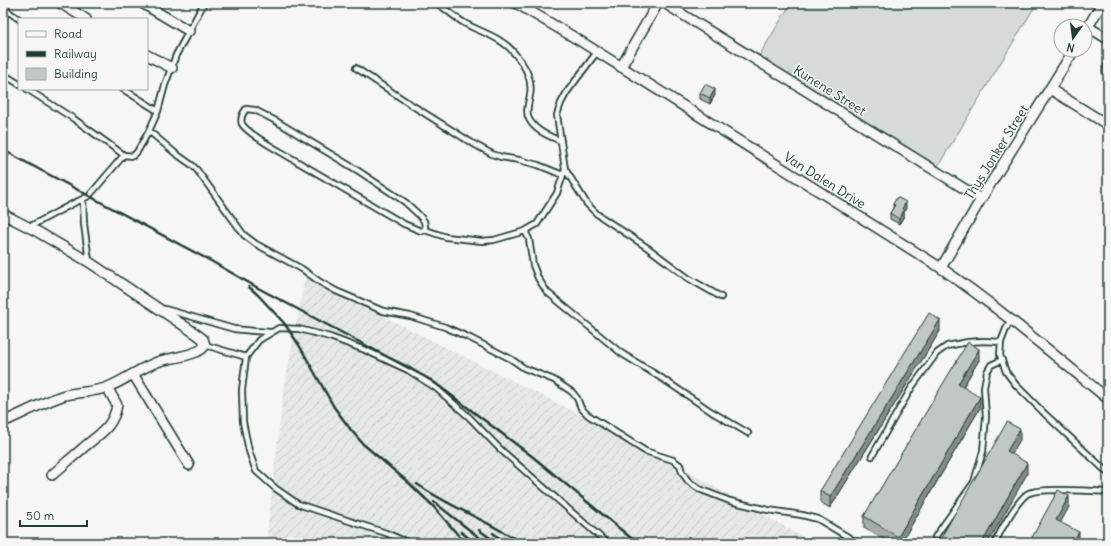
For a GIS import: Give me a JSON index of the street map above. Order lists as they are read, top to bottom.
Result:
{
  "streets": {
    "street": ["Kunene Street", "Thys Jonker Street", "Van Dalen Drive"]
  },
  "crossings": [
    ["Kunene Street", "Thys Jonker Street"],
    ["Thys Jonker Street", "Van Dalen Drive"]
  ],
  "legend": ["Road", "Railway", "Building"],
  "scale_bar": "50 m",
  "north": "bottom"
}
